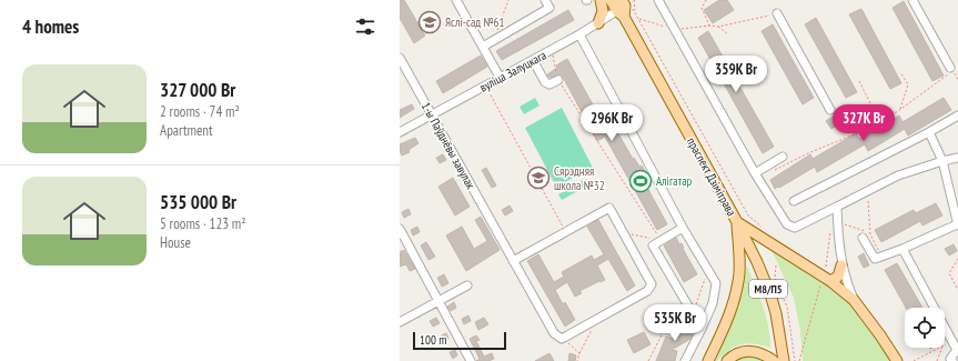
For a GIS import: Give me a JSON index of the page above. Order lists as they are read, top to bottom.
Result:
{
  "streets": {
    "main road": ["праспект Дзімітрава", "М8/П5"],
    "street": ["вуліца Залуцкага", "1-ы Паўднёвы завулак"]
  },
  "crossings": [
    ["вуліца Залуцкага", "1-ы Паўднёвы завулак"],
    ["вуліца Залуцкага", "праспект Дзімітрава"]
  ],
  "places": {
    "school or university": ["Яслі-сад №61", "Сярэдняя школа №32"],
    "sports": ["Алігатар"]
  },
  "scale_bar": "100 m",
  "page": {
    "heading": "4 homes",
    "list": [
      {
        "name": "327 000 Br",
        "note": "2 rooms · 74 m² · Apartment"
      },
      {
        "name": "535 000 Br",
        "note": "5 rooms · 123 m² · House"
      }
    ],
    "price": [
      "359K Br",
      "296K Br",
      "327K Br",
      "535K Br"
    ],
    "scale": "100 m"
  }
}
